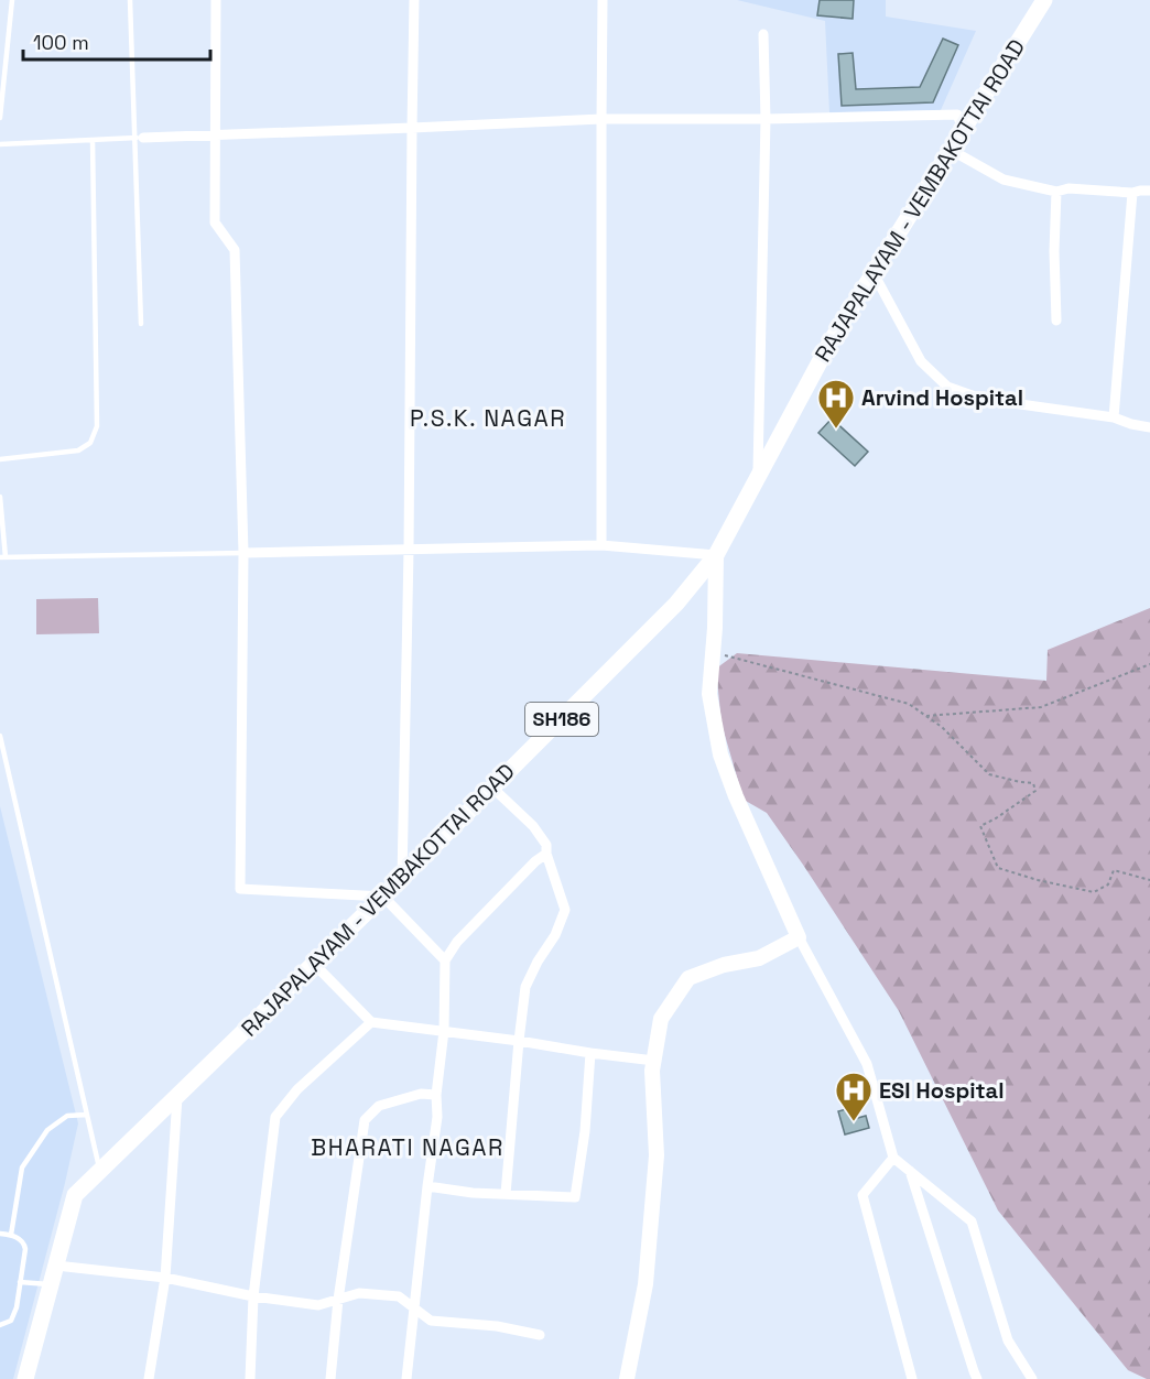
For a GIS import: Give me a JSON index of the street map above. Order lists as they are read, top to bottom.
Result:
{
  "streets": {
    "main road": ["RAJAPALAYAM - VEMBAKOTTAI ROAD", "SH186"]
  },
  "districts": ["P.S.K. NAGAR", "BHARATI NAGAR"],
  "places": {
    "hospital": ["Arvind Hospital", "ESI Hospital"]
  },
  "scale_bar": "100 m"
}
